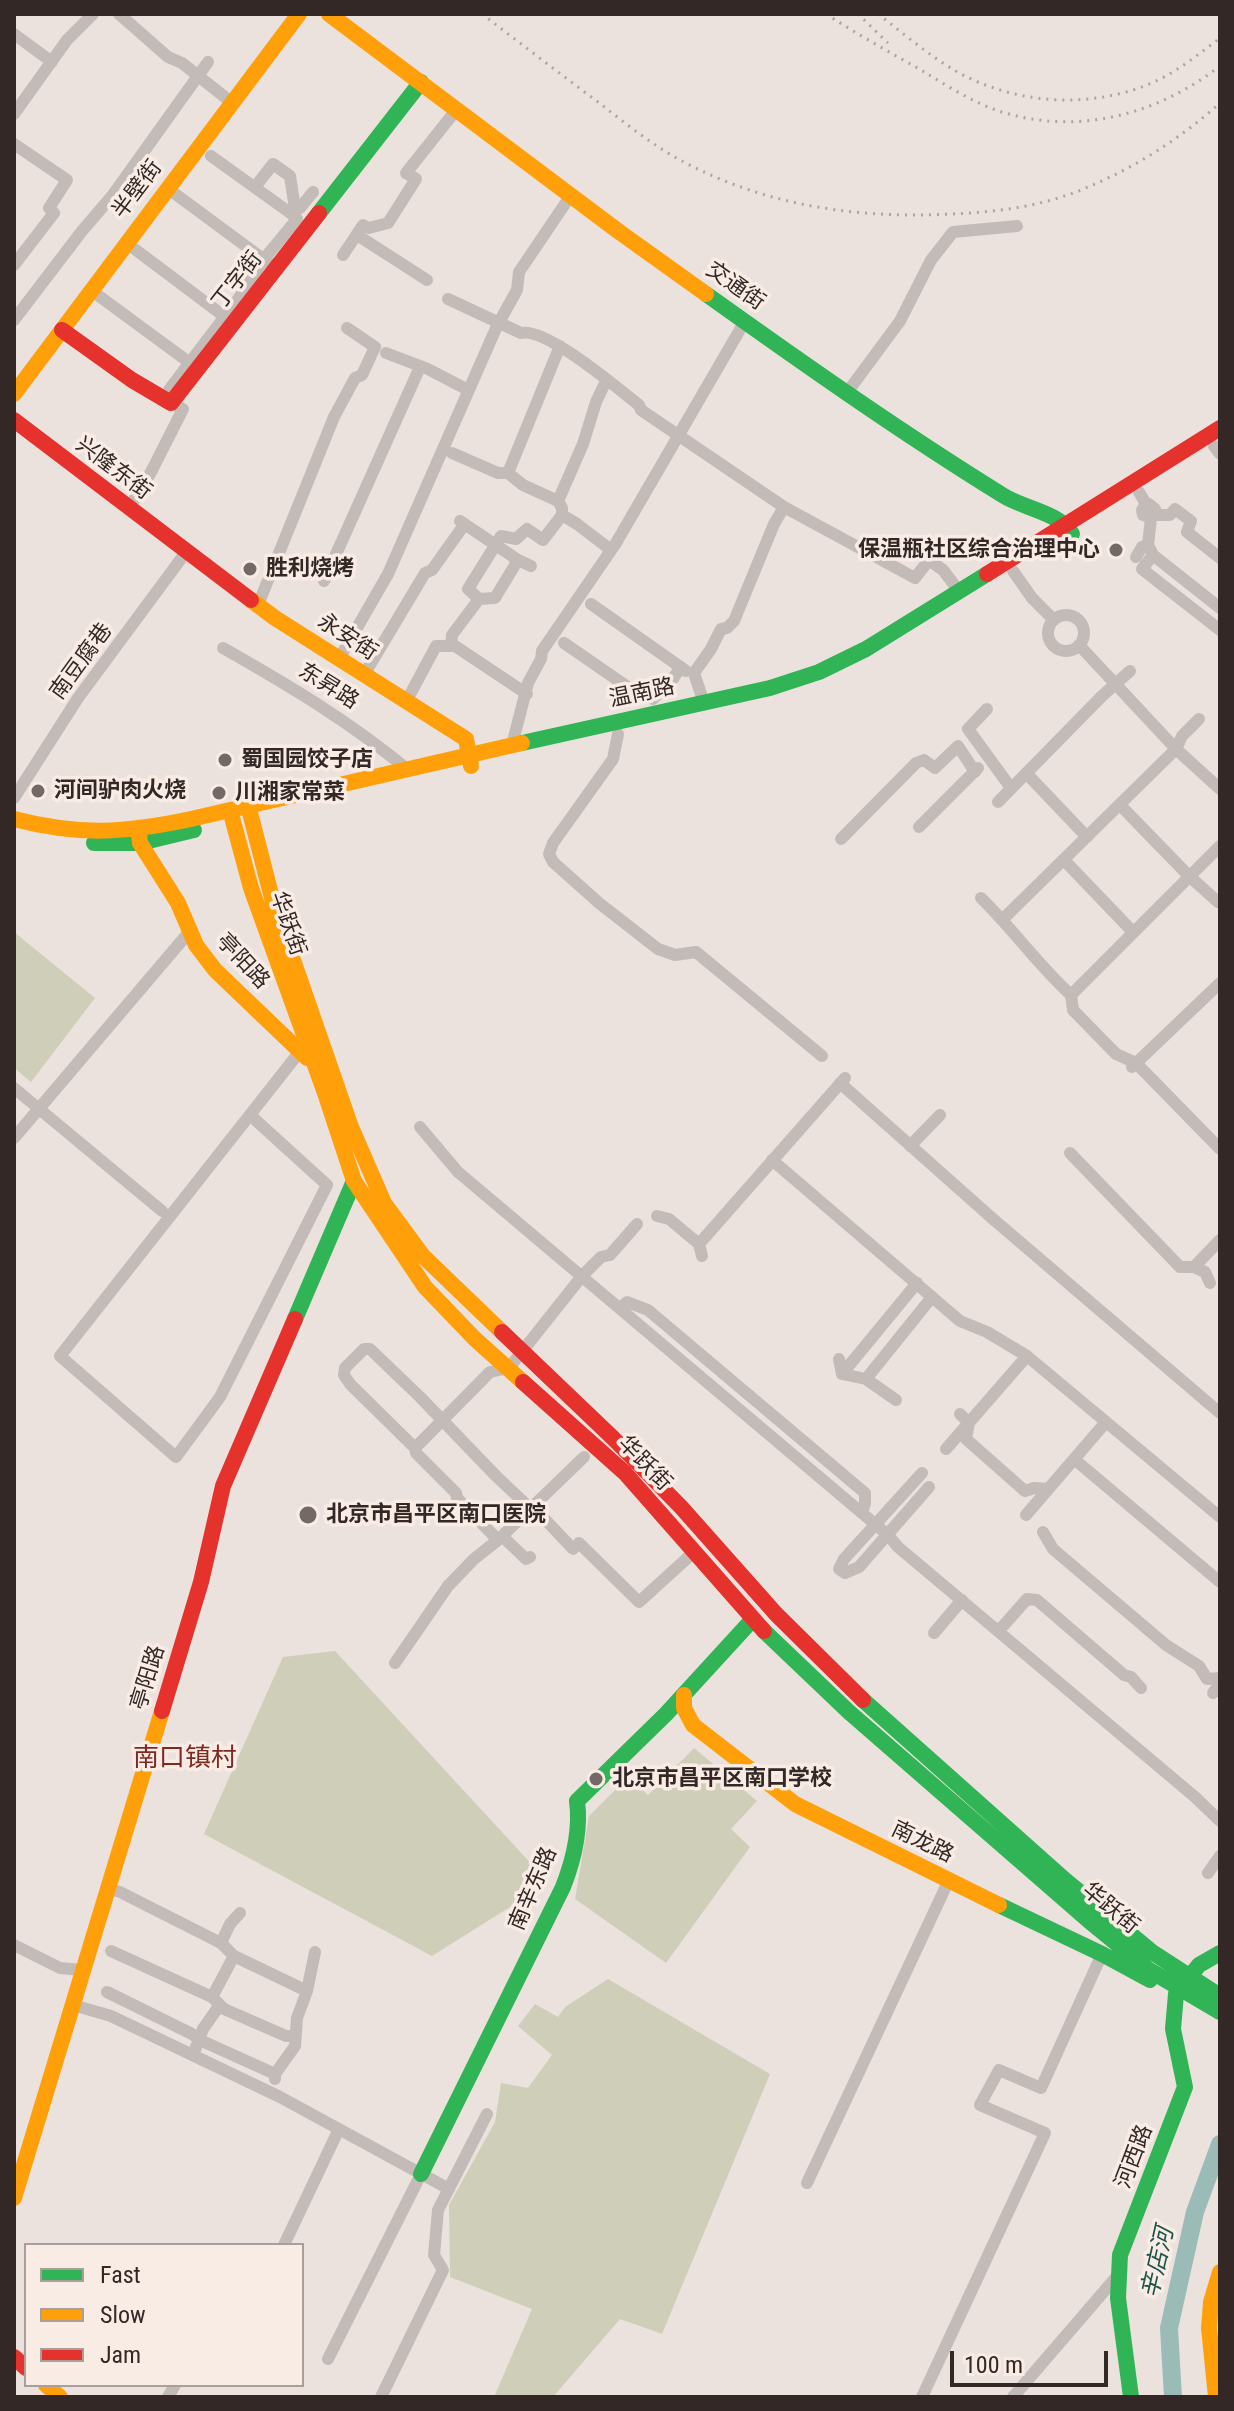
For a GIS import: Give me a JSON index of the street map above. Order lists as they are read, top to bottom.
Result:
{
  "streets": {
    "street": [
      "半壁街",
      "丁字街",
      "交通街",
      "兴隆东街",
      "永安街",
      "南豆腐巷",
      "东昇路",
      "温南路",
      "华跃街",
      "亭阳路",
      "南龙路",
      "南辛东路",
      "河西路"
    ]
  },
  "crossings": [
    ["丁字街", "交通街"],
    ["交通街", "温南路"],
    ["兴隆东街", "永安街"],
    ["兴隆东街", "南豆腐巷"],
    ["永安街", "南豆腐巷"],
    ["永安街", "温南路"],
    ["东昇路", "温南路"],
    ["温南路", "华跃街"],
    ["温南路", "亭阳路"],
    ["华跃街", "亭阳路"],
    ["华跃街", "南龙路"],
    ["华跃街", "南辛东路"],
    ["华跃街", "河西路"],
    ["南龙路", "南辛东路"],
    ["南龙路", "河西路"]
  ],
  "districts": ["南口镇村"],
  "water": ["辛店河"],
  "places": [
    "保温瓶社区综合治理中心",
    "胜利烧烤",
    "蜀国园饺子店",
    "河间驴肉火烧",
    "川湘家常菜",
    "北京市昌平区南口医院",
    "北京市昌平区南口学校"
  ],
  "legend": ["Fast", "Slow", "Jam"],
  "scale_bar": "100 m"
}
